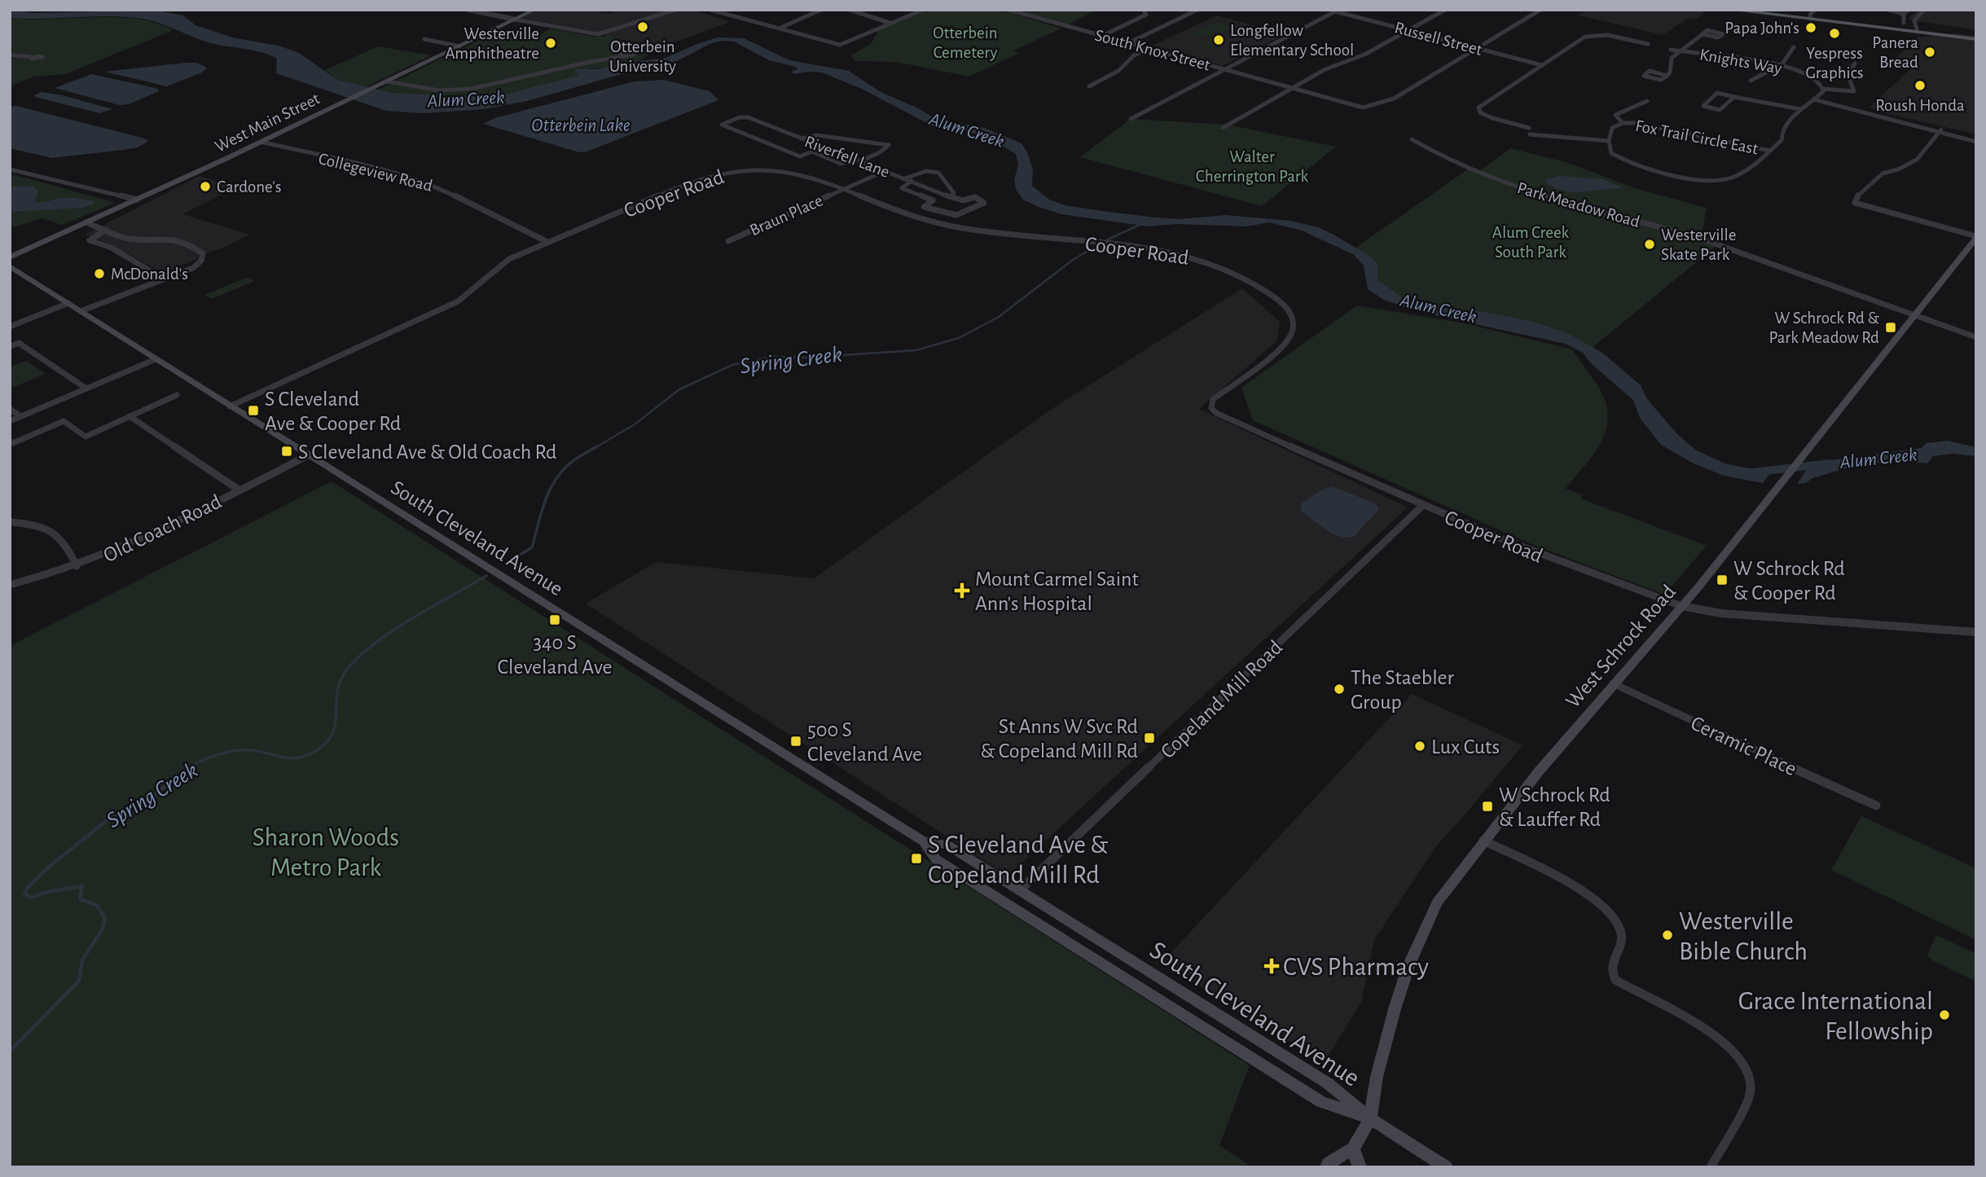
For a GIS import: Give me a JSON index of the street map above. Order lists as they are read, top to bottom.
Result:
{
  "streets": {
    "main road": ["West Main Street", "South Cleveland Avenue", "West Schrock Road"],
    "street": [
      "Russell Street",
      "South Knox Street",
      "Knights Way",
      "Fox Trail Circle East",
      "Riverfell Lane",
      "Collegeview Road",
      "Cooper Road",
      "Park Meadow Road",
      "Braun Place",
      "Old Coach Road",
      "Copeland Mill Road",
      "Ceramic Place"
    ]
  },
  "crossings": [
    ["Russell Street", "South Knox Street"],
    ["West Main Street", "Collegeview Road"],
    ["Riverfell Lane", "Braun Place"],
    ["Collegeview Road", "Cooper Road"],
    ["Cooper Road", "Braun Place"],
    ["Cooper Road", "South Cleveland Avenue"],
    ["Cooper Road", "West Schrock Road"],
    ["Cooper Road", "Copeland Mill Road"],
    ["Park Meadow Road", "West Schrock Road"],
    ["Old Coach Road", "South Cleveland Avenue"],
    ["South Cleveland Avenue", "West Schrock Road"],
    ["South Cleveland Avenue", "Copeland Mill Road"],
    ["West Schrock Road", "Ceramic Place"]
  ],
  "water": ["Alum Creek", "Otterbein Lake", "Spring Creek"],
  "parks": [
    "Otterbein Cemetery",
    "Walter Cherrington Park",
    "Alum Creek South Park",
    "Sharon Woods Metro Park"
  ],
  "places": {
    "other": [
      "Otterbein University",
      "Papa John's",
      "Yespress Graphics",
      "Longfellow Elementary School",
      "Westerville Amphitheatre",
      "Panera Bread",
      "Roush Honda",
      "Cardone's",
      "Westerville Skate Park",
      "McDonald's",
      "The Staebler Group",
      "Lux Cuts",
      "Westerville Bible Church",
      "Grace International Fellowship"
    ],
    "transit": [
      "W Schrock Rd & Park Meadow Rd",
      "S Cleveland Ave & Cooper Rd",
      "S Cleveland Ave & Old Coach Rd",
      "W Schrock Rd & Cooper Rd",
      "340 S Cleveland Ave",
      "St Anns W Svc Rd & Copeland Mill Rd",
      "500 S Cleveland Ave",
      "W Schrock Rd & Lauffer Rd",
      "S Cleveland Ave & Copeland Mill Rd"
    ],
    "health": ["Mount Carmel Saint Ann's Hospital", "CVS Pharmacy"]
  }
}
